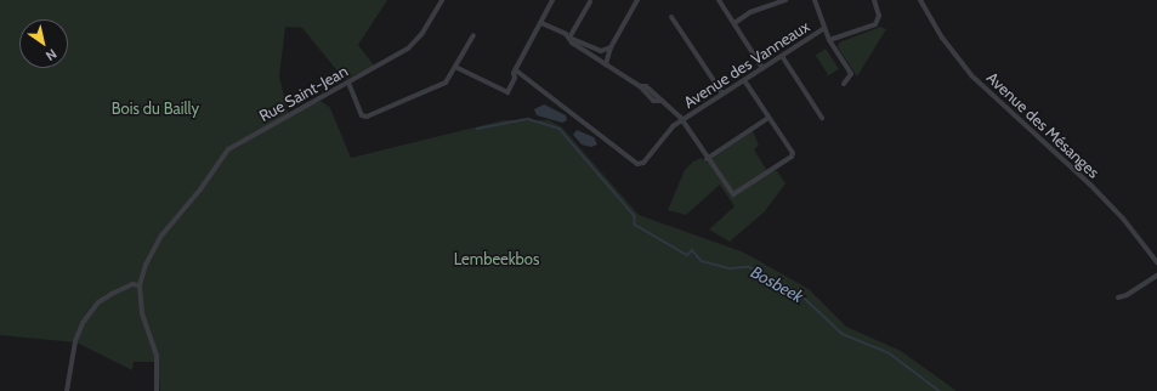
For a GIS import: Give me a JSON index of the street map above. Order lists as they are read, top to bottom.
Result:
{
  "streets": {
    "street": ["Avenue des Vanneaux", "Rue Saint-Jean", "Avenue des Mésanges"]
  },
  "water": ["Bosbeek"],
  "parks": ["Bois du Bailly", "Lembeekbos"],
  "north": "bottom right"
}
